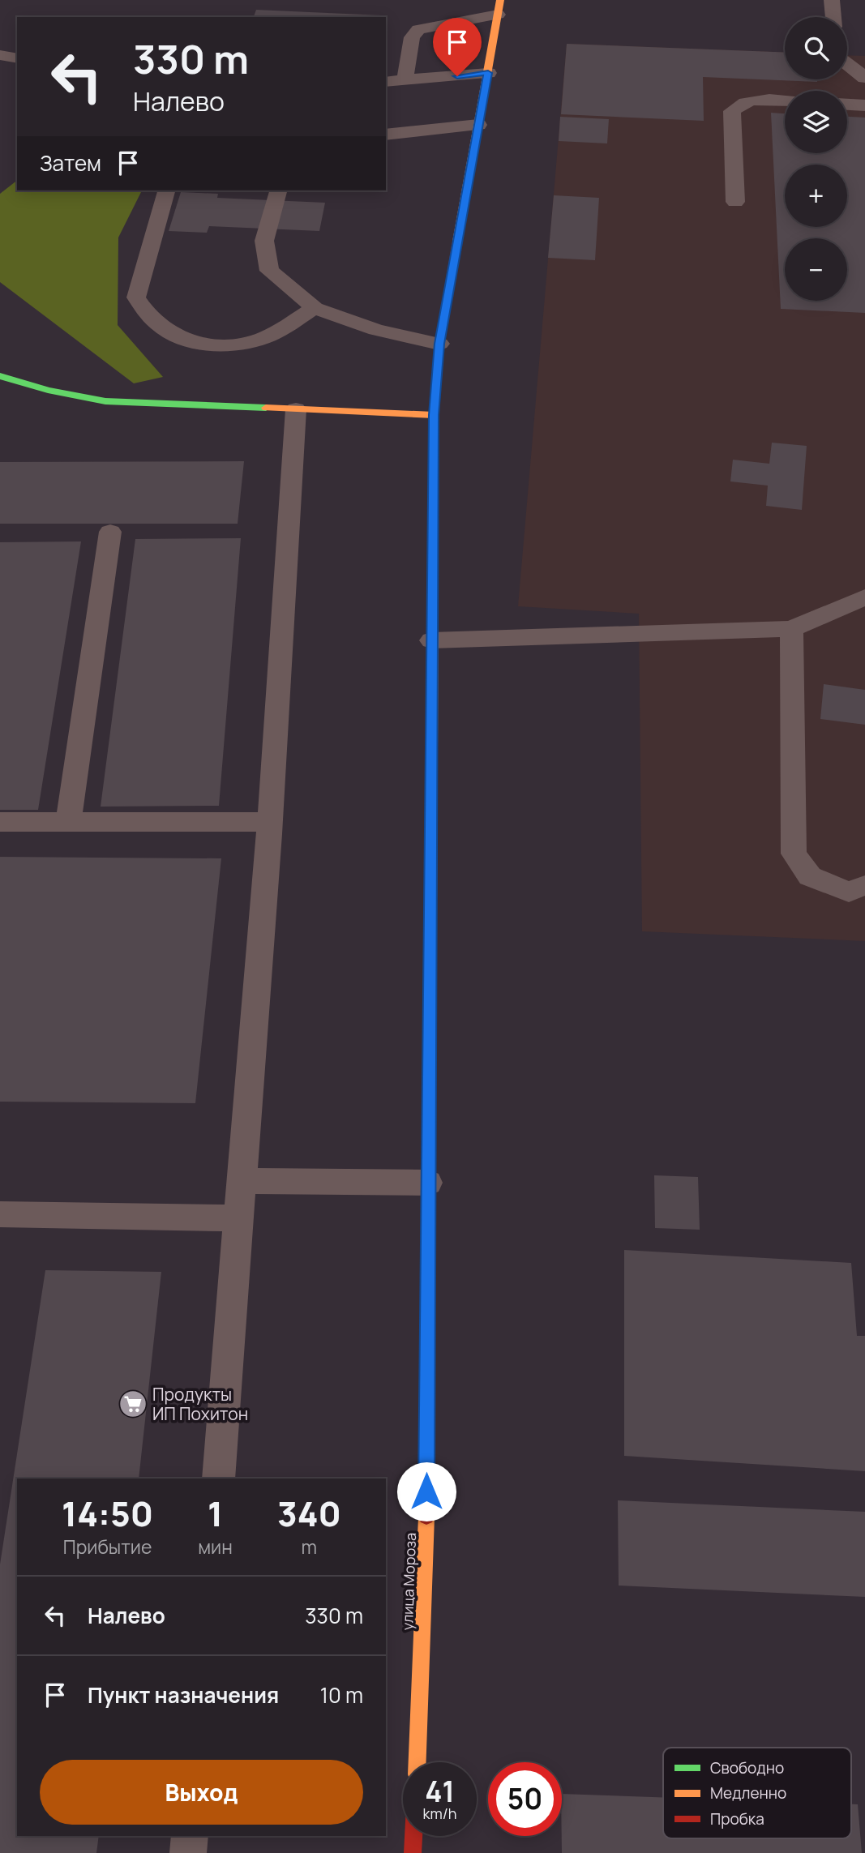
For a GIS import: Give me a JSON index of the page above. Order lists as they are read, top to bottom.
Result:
{
  "streets": {
    "main road": ["улица Мороза"]
  },
  "places": {
    "supermarket": ["Продукты ИП Похитон"]
  },
  "legend": ["Свободно", "Медленно", "Пробка"],
  "page": {
    "map_buttons": ["+", "−"],
    "turn": ["330 m", "Налево"],
    "then": "Затем",
    "eta": [
      "14:50",
      "Прибытие",
      "1",
      "мин",
      "340",
      "m"
    ],
    "list": [
      {
        "name": "Налево",
        "value": "330 m"
      },
      {
        "name": "Пункт назначения",
        "value": "10 m"
      }
    ],
    "buttons": "Выход",
    "speed": "41 km/h",
    "limit": "50"
  }
}
